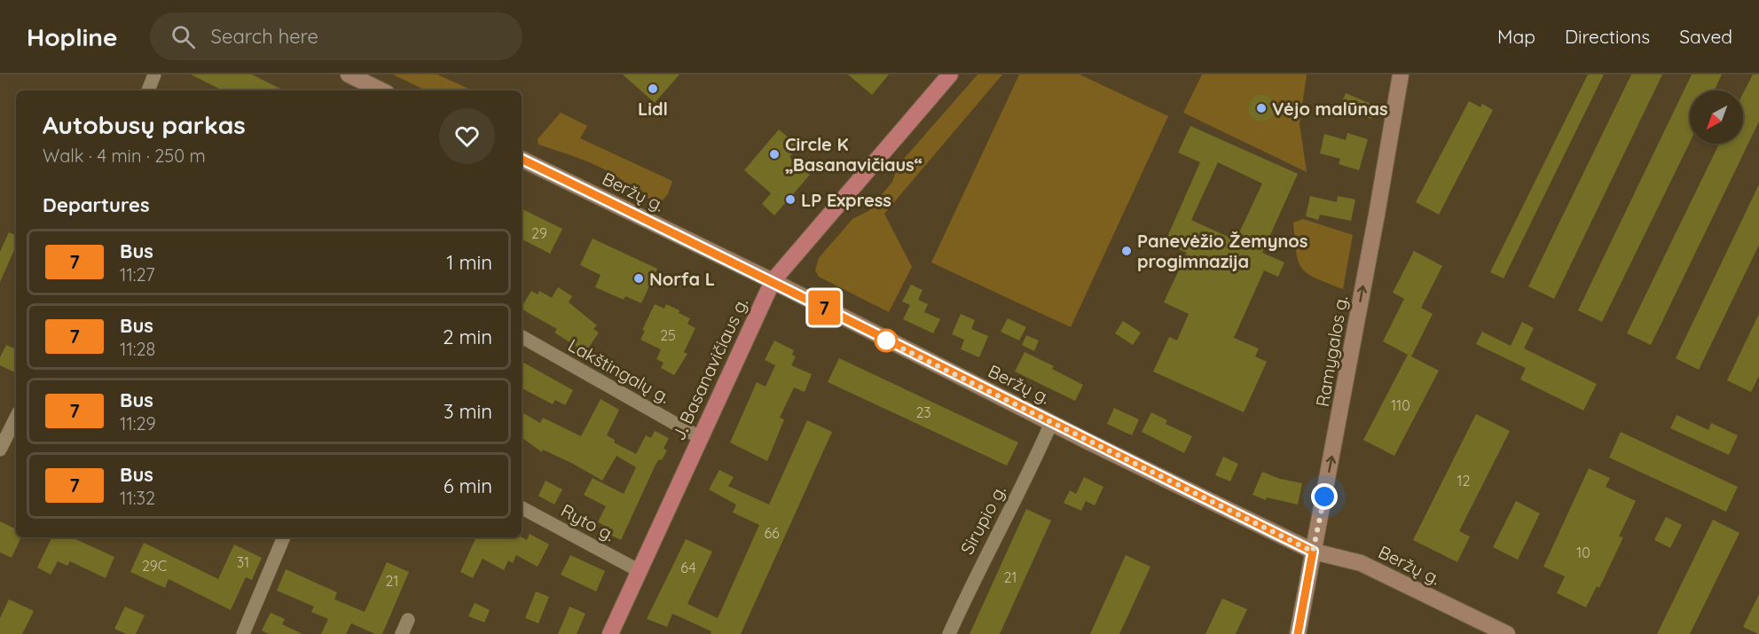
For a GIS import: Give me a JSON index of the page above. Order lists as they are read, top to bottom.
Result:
{
  "streets": {
    "highway": ["J. Basanavičiaus g."],
    "main road": ["Beržų g.", "Ramygalos g."],
    "street": ["Lakštingalų g.", "Sirupio g.", "Ryto g."]
  },
  "crossings": [
    ["Beržų g.", "Ramygalos g."],
    ["Beržų g.", "J. Basanavičiaus g."],
    ["Beržų g.", "Sirupio g."],
    ["J. Basanavičiaus g.", "Lakštingalų g."],
    ["J. Basanavičiaus g.", "Ryto g."]
  ],
  "one_way": ["Ramygalos g."],
  "places": [
    "Lidl",
    "Vėjo malūnas",
    "Circle K „Basanavičiaus“",
    "LP Express",
    "Panevėžio Žemynos progimnazija",
    "Norfa L"
  ],
  "lines": ["bus line 7"],
  "house_numbers": [
    "29",
    "25",
    "110",
    "23",
    "12",
    "66",
    "10",
    "31",
    "29C",
    "64",
    "21",
    "21"
  ],
  "north": "bottom left",
  "page": {
    "header": "Hopline",
    "search": "Search here",
    "nav": ["Map", "Directions", "Saved"],
    "on_map": "7",
    "heading": [
      ["Autobusų parkas", "Walk · 4 min · 250 m"],
      "Departures"
    ],
    "list": [
      {
        "mark": "7",
        "name": "Bus",
        "note": "11:27",
        "value": "1 min"
      },
      {
        "mark": "7",
        "name": "Bus",
        "note": "11:28",
        "value": "2 min"
      },
      {
        "mark": "7",
        "name": "Bus",
        "note": "11:29",
        "value": "3 min"
      },
      {
        "mark": "7",
        "name": "Bus",
        "note": "11:32",
        "value": "6 min"
      }
    ]
  }
}
